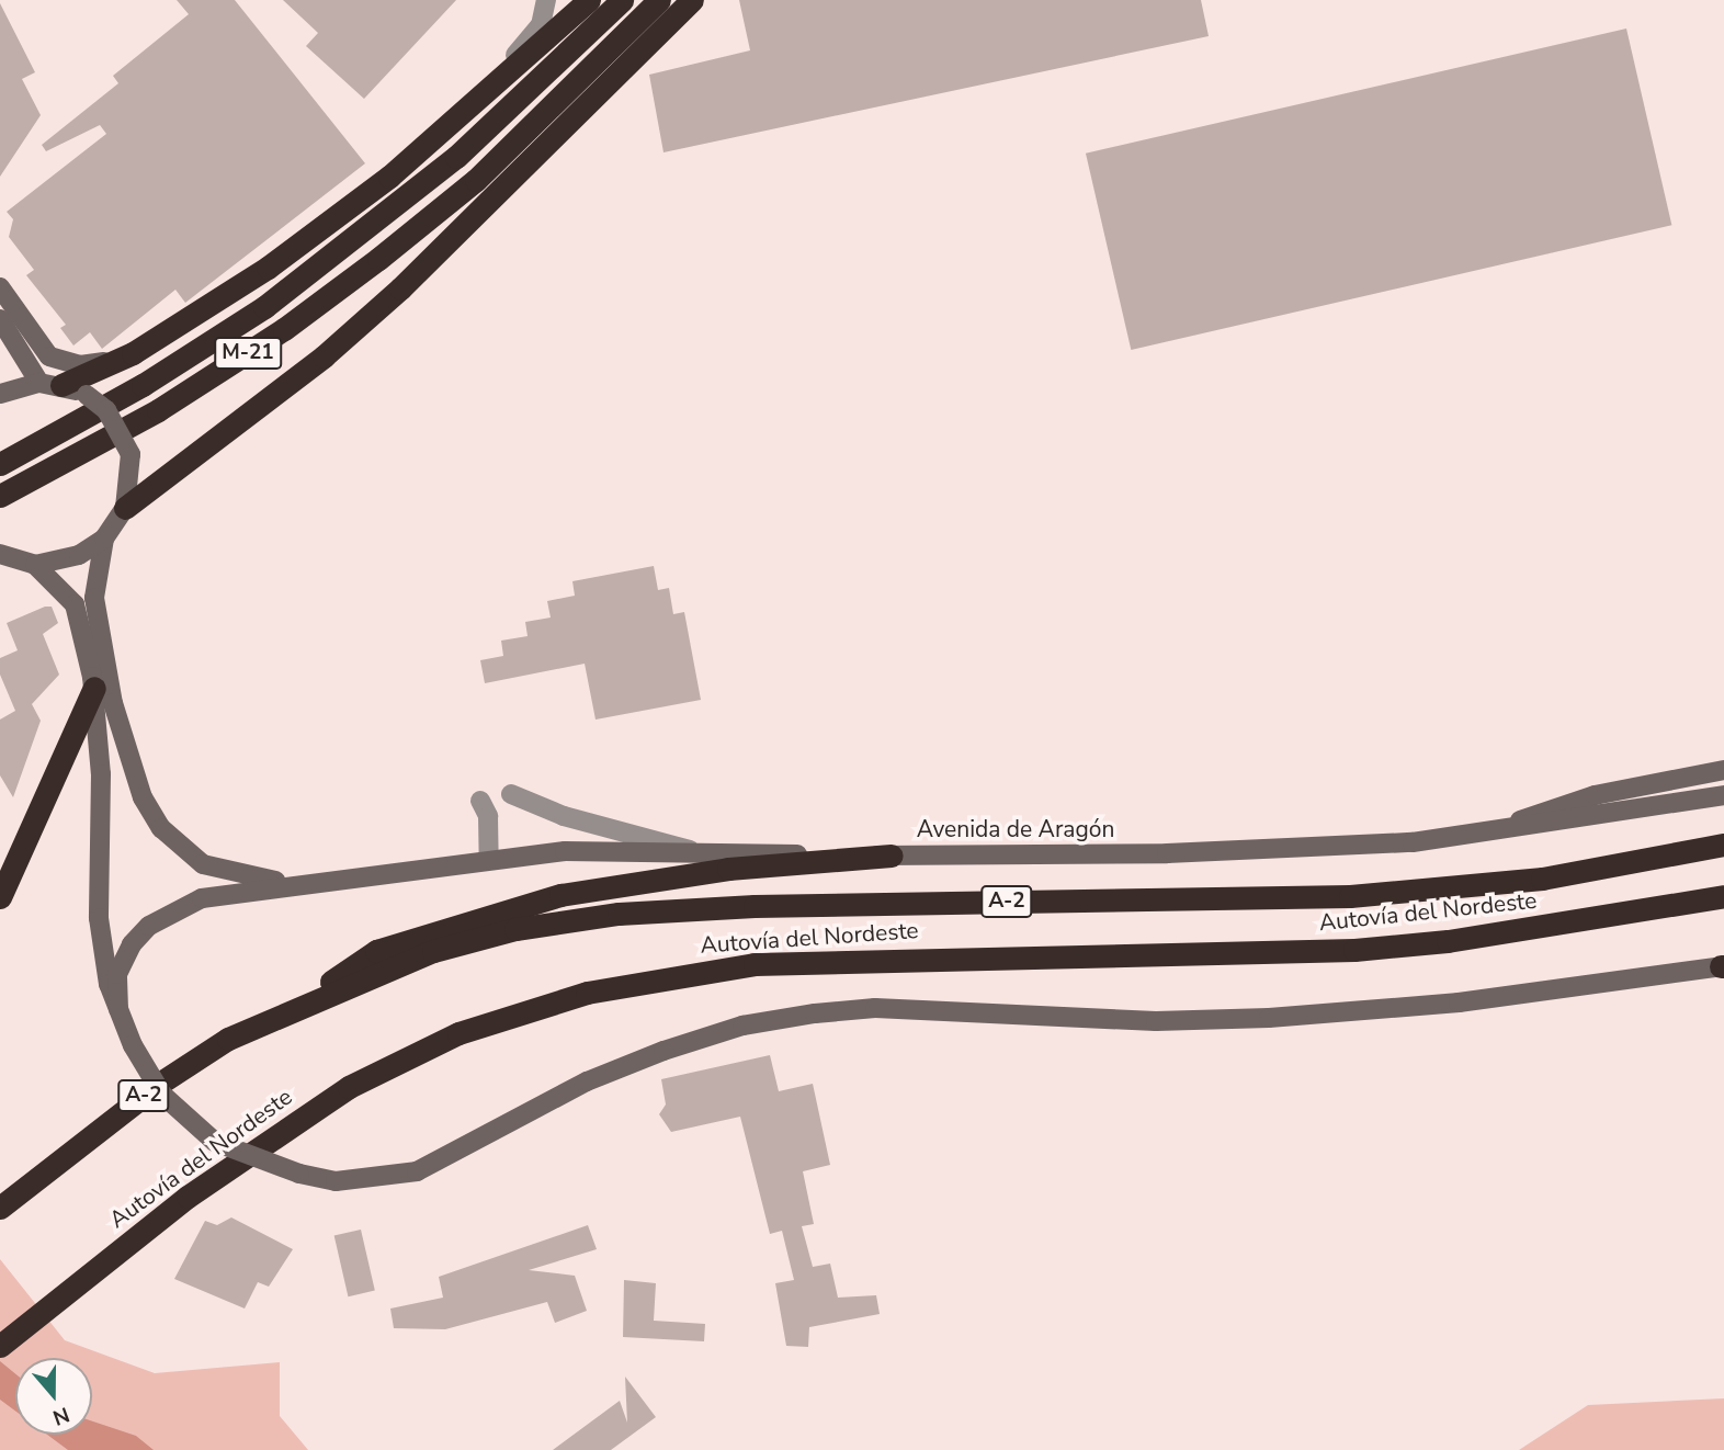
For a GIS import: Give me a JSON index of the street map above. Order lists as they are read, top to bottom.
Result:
{
  "streets": {
    "highway": ["M-21", "A-2", "Autovía del Nordeste"],
    "street": ["Avenida de Aragón"]
  },
  "north": "bottom"
}
